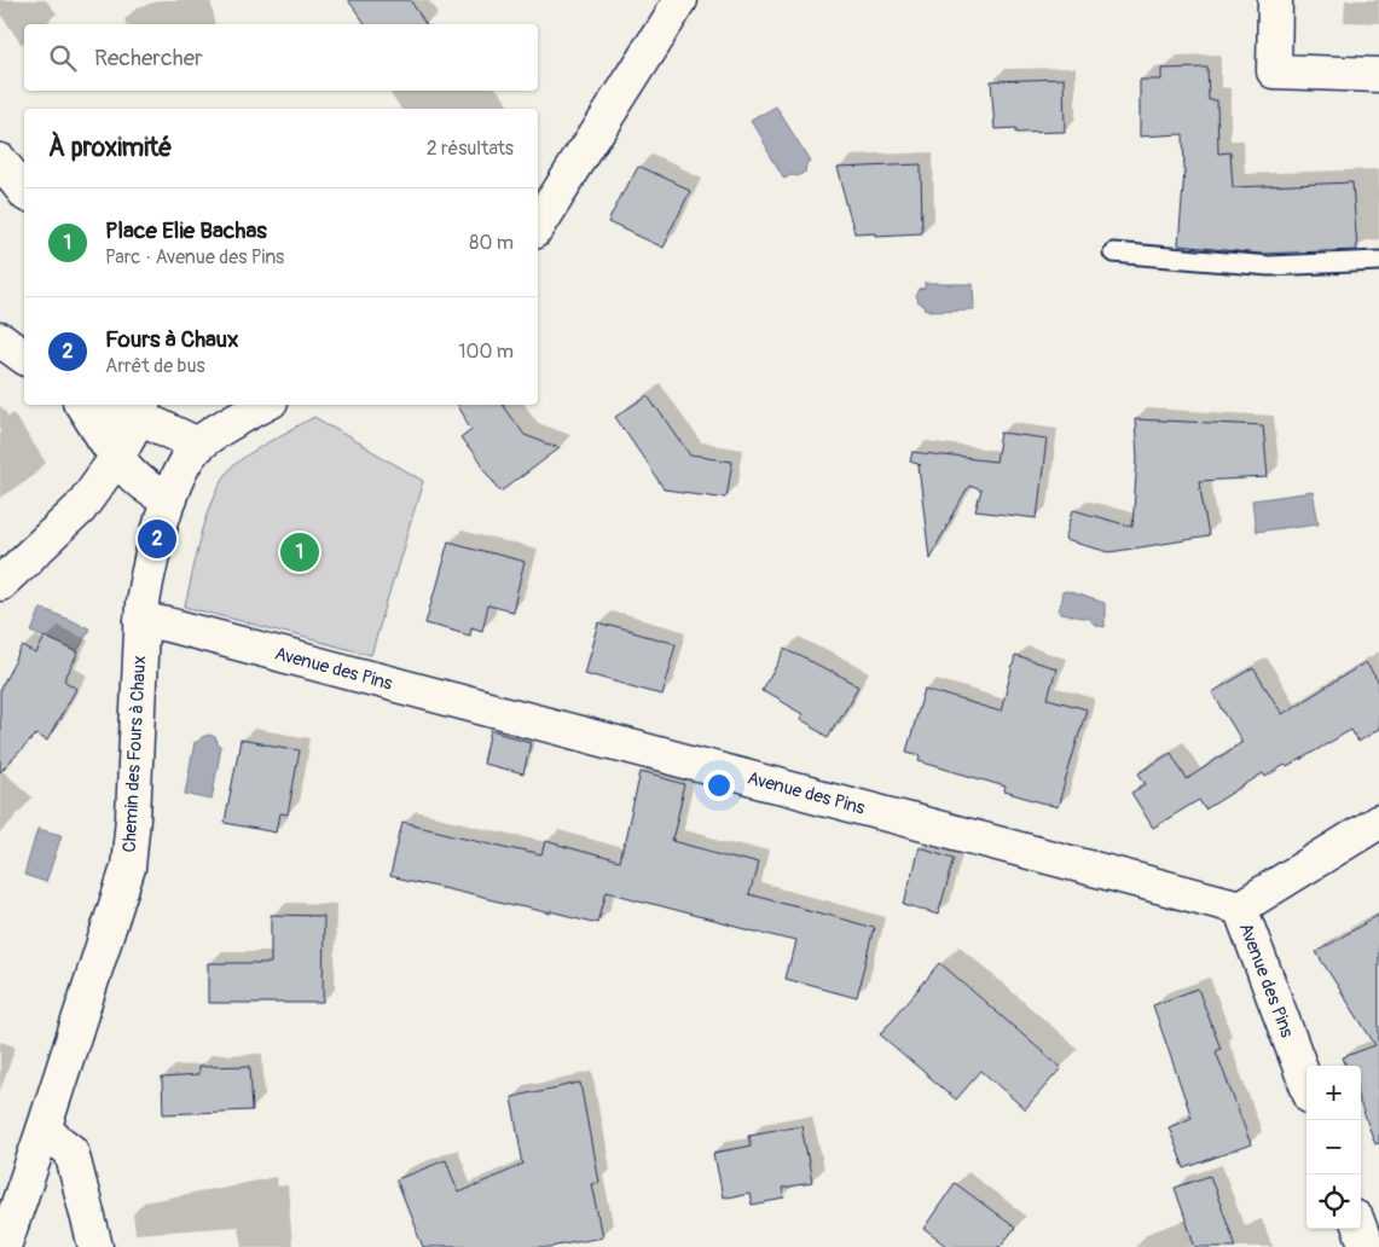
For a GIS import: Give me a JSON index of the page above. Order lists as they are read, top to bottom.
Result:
{
  "streets": {
    "street": ["Avenue des Pins", "Chemin des Fours à Chaux"]
  },
  "crossings": [
    ["Avenue des Pins", "Chemin des Fours à Chaux"]
  ],
  "page": {
    "search": "Rechercher",
    "heading": ["À proximité", "2 résultats"],
    "list": [
      {
        "mark": "1",
        "name": "Place Elie Bachas",
        "note": "Parc · Avenue des Pins",
        "value": "80 m"
      },
      {
        "mark": "2",
        "name": "Fours à Chaux",
        "note": "Arrêt de bus",
        "value": "100 m"
      }
    ],
    "pins": ["2", "1"],
    "map_buttons": ["+", "−"]
  }
}
